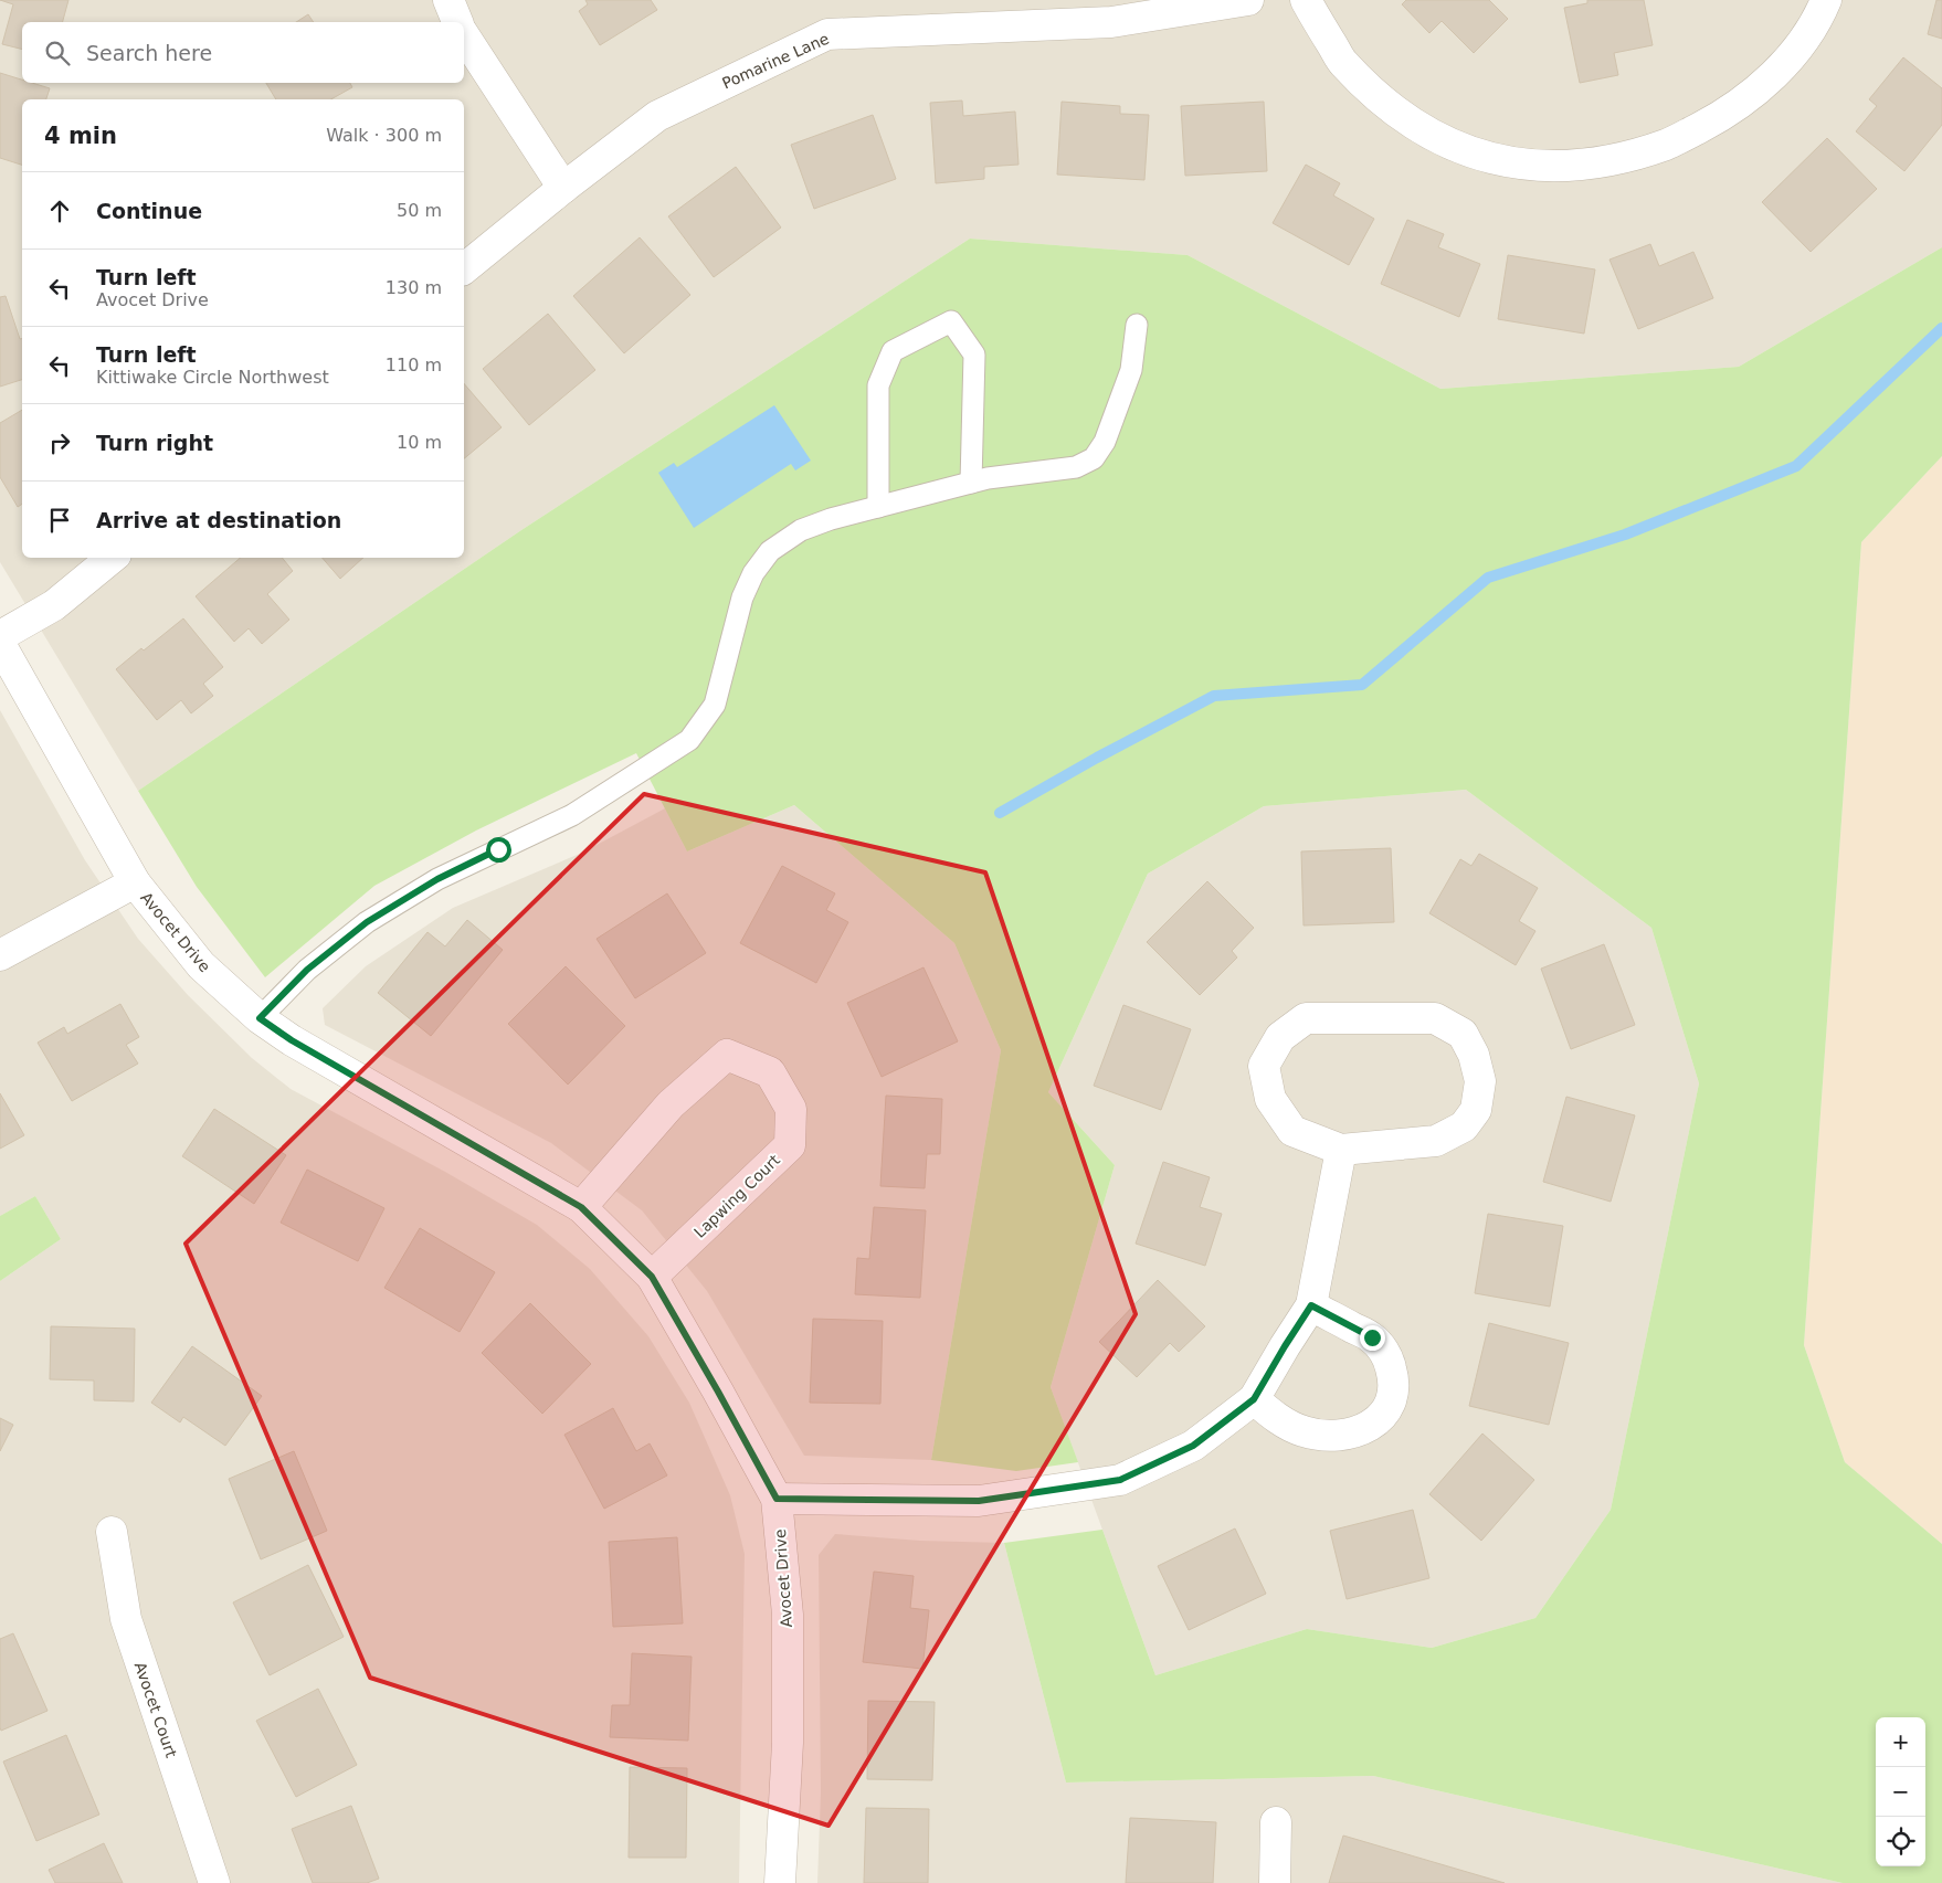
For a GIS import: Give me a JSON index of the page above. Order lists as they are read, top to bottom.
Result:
{
  "streets": {
    "street": [
      "Pomarine Lane",
      "Avocet Drive",
      "Lapwing Court",
      "Avocet Court"
    ]
  },
  "crossings": [
    ["Avocet Drive", "Lapwing Court"]
  ],
  "page": {
    "search": "Search here",
    "heading": ["4 min", "Walk · 300 m"],
    "list": [
      ["Continue", "50 m"],
      ["Turn left", "Avocet Drive", "130 m"],
      ["Turn left", "Kittiwake Circle Northwest", "110 m"],
      ["Turn right", "10 m"],
      "Arrive at destination"
    ],
    "map_buttons": ["+", "−"]
  }
}
